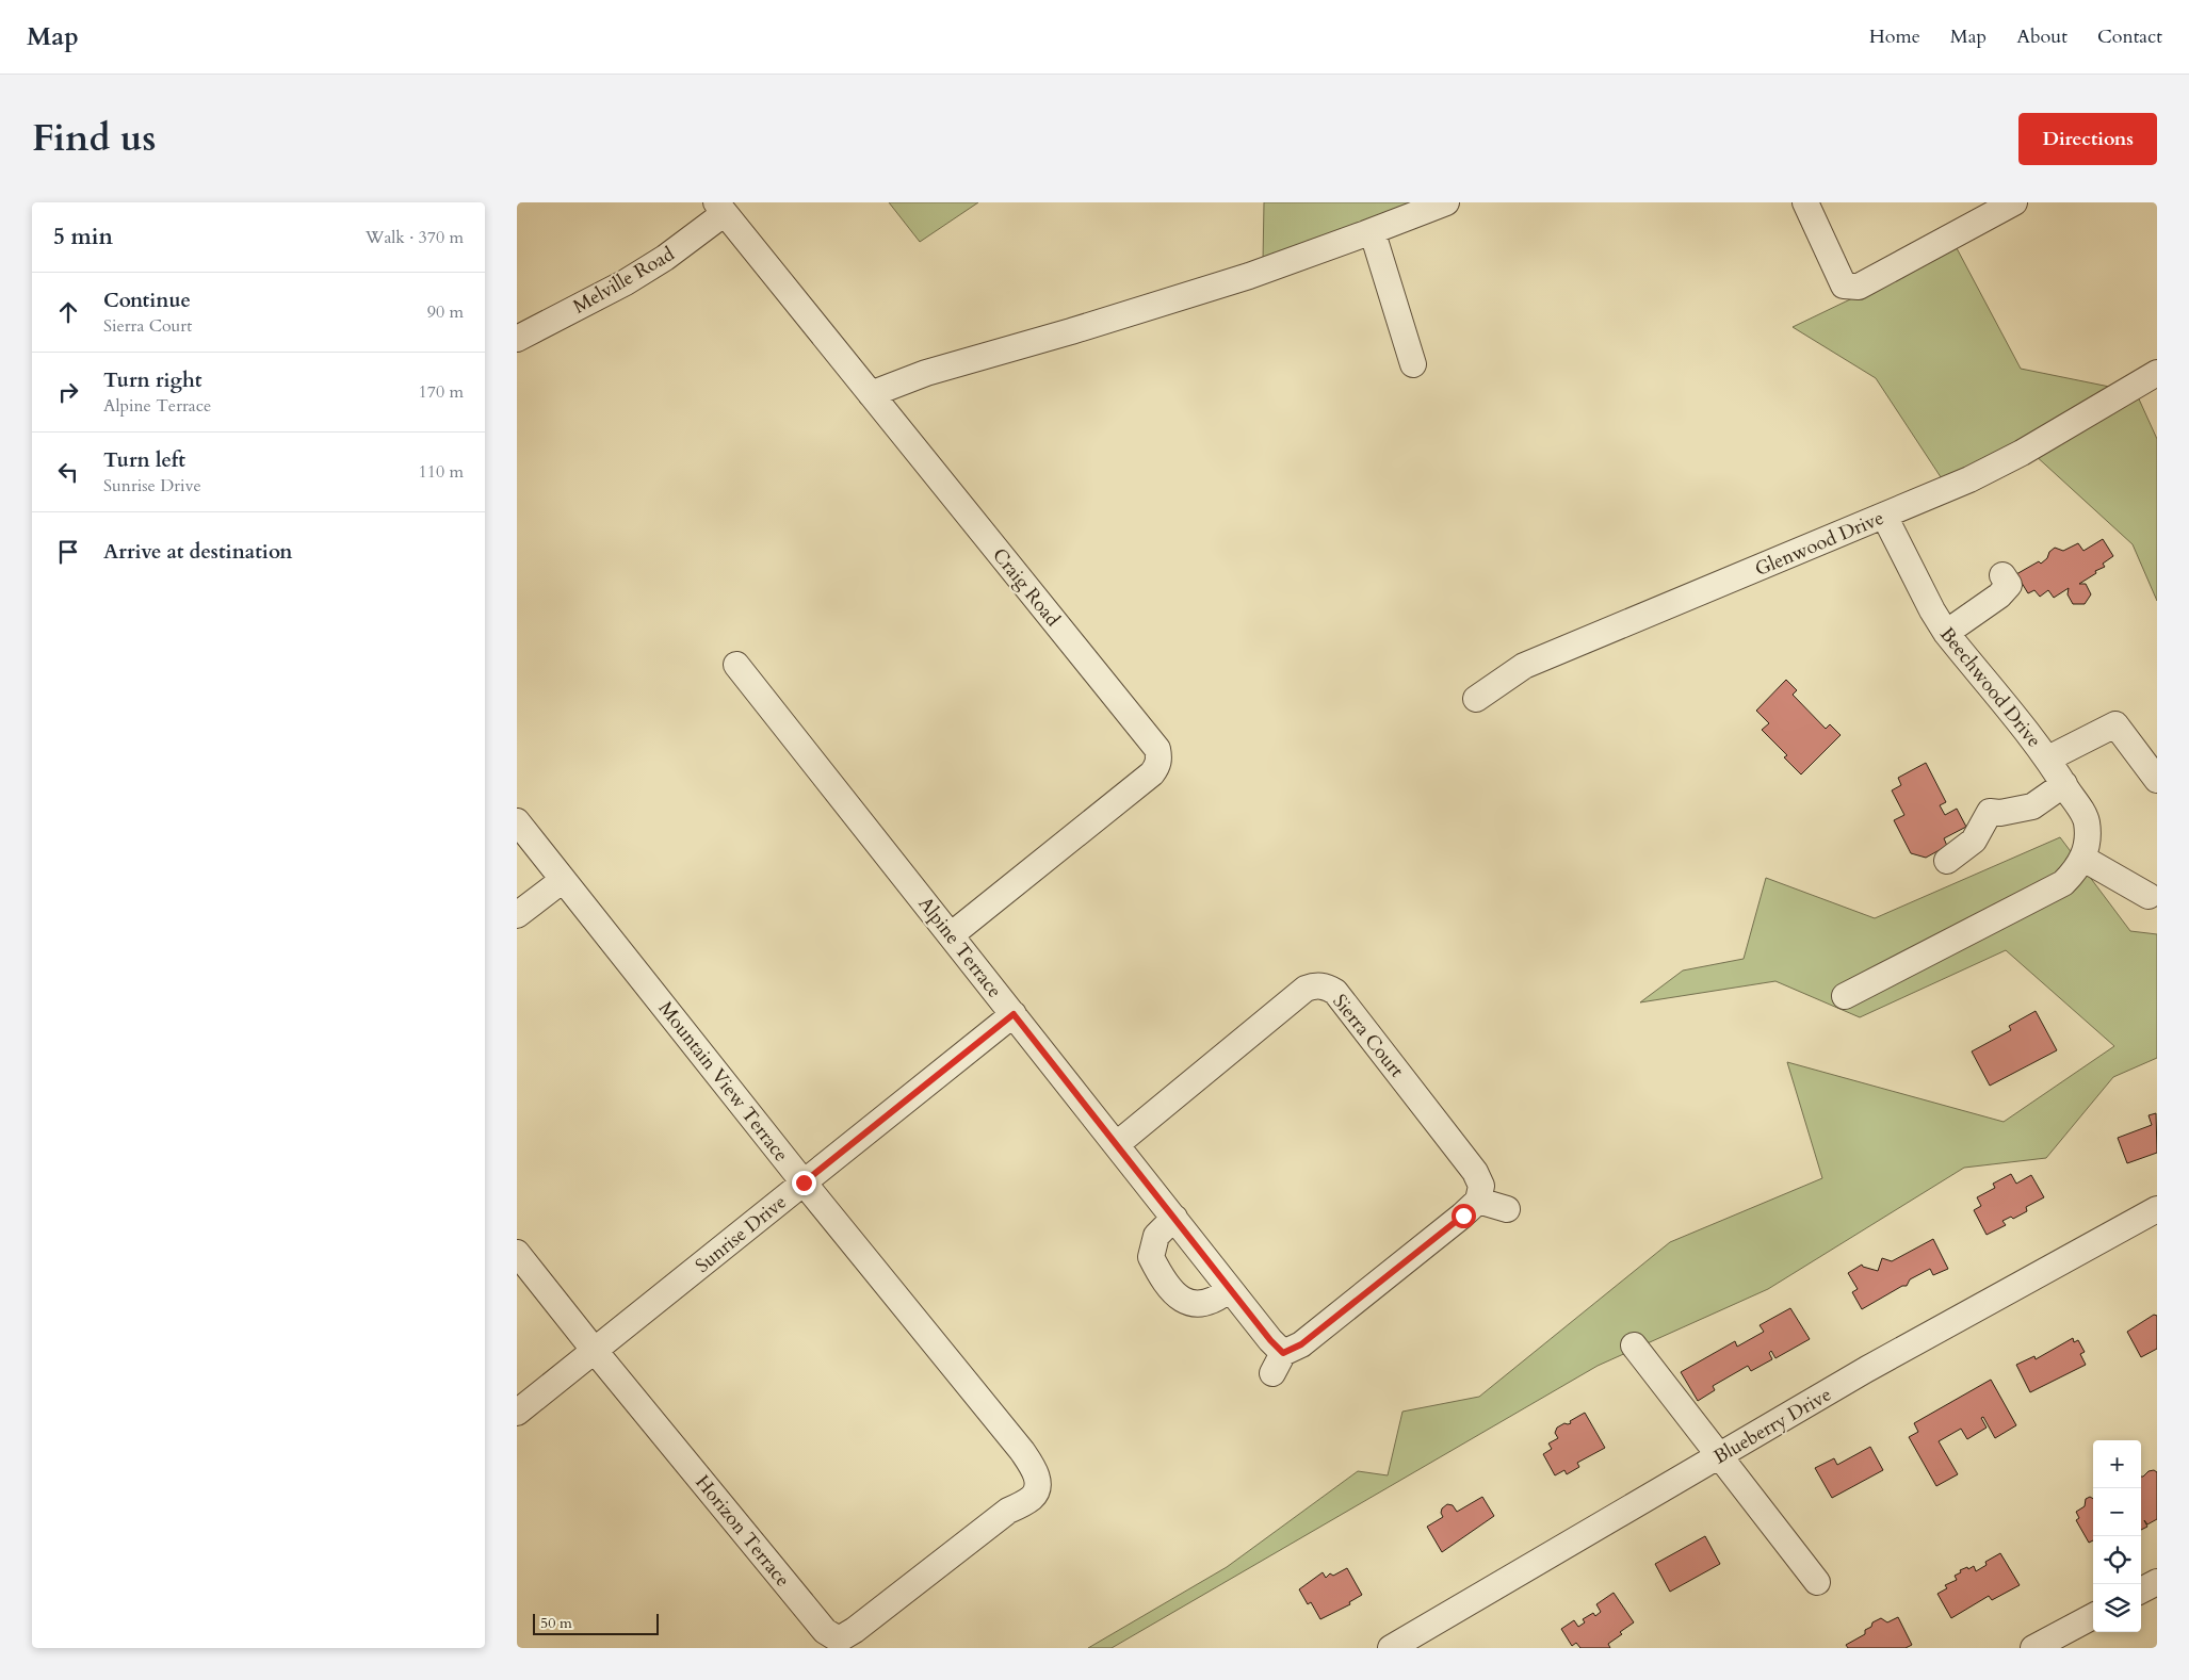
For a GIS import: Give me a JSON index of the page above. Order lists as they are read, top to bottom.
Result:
{
  "streets": {
    "street": [
      "Melville Road",
      "Glenwood Drive",
      "Craig Road",
      "Beechwood Drive",
      "Alpine Terrace",
      "Sierra Court",
      "Mountain View Terrace",
      "Sunrise Drive",
      "Blueberry Drive",
      "Horizon Terrace"
    ]
  },
  "crossings": [
    ["Melville Road", "Craig Road"],
    ["Glenwood Drive", "Beechwood Drive"],
    ["Craig Road", "Alpine Terrace"],
    ["Alpine Terrace", "Sierra Court"],
    ["Alpine Terrace", "Sunrise Drive"],
    ["Mountain View Terrace", "Sunrise Drive"],
    ["Mountain View Terrace", "Horizon Terrace"],
    ["Sunrise Drive", "Horizon Terrace"]
  ],
  "scale_bar": "50 m",
  "page": {
    "header": "Map",
    "nav": [
      "Home",
      "Map",
      "About",
      "Contact"
    ],
    "title": "Find us",
    "buttons": "Directions",
    "heading": ["5 min", "Walk · 370 m"],
    "list": [
      ["Continue", "Sierra Court", "90 m"],
      ["Turn right", "Alpine Terrace", "170 m"],
      ["Turn left", "Sunrise Drive", "110 m"],
      "Arrive at destination"
    ],
    "map_buttons": ["+", "−"],
    "scale": "50 m"
  }
}
